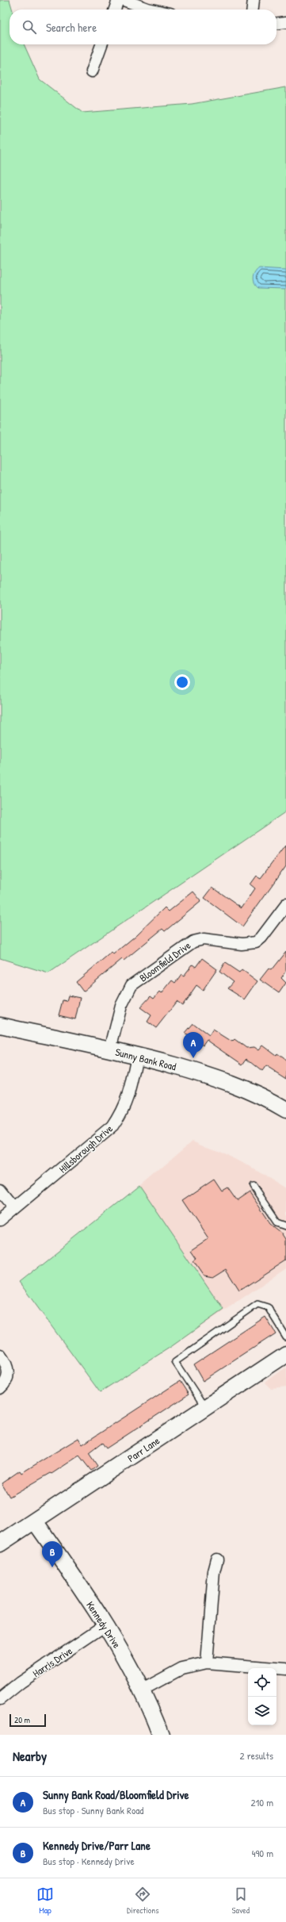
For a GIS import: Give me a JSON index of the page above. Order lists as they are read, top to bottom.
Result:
{
  "streets": {
    "street": [
      "Bloomfield Drive",
      "Sunny Bank Road",
      "Hillsborough Drive",
      "Parr Lane",
      "Kennedy Drive",
      "Harris Drive"
    ]
  },
  "crossings": [
    ["Bloomfield Drive", "Sunny Bank Road"],
    ["Sunny Bank Road", "Hillsborough Drive"],
    ["Parr Lane", "Kennedy Drive"],
    ["Kennedy Drive", "Harris Drive"]
  ],
  "scale_bar": "20 m",
  "page": {
    "search": "Search here",
    "pins": ["A", "B"],
    "scale": "20 m",
    "heading": ["Nearby", "2 results"],
    "list": [
      {
        "mark": "A",
        "name": "Sunny Bank Road/Bloomfield Drive",
        "note": "Bus stop · Sunny Bank Road",
        "value": "210 m"
      },
      {
        "mark": "B",
        "name": "Kennedy Drive/Parr Lane",
        "note": "Bus stop · Kennedy Drive",
        "value": "490 m"
      }
    ],
    "nav": ["Map", "Directions", "Saved"]
  }
}
